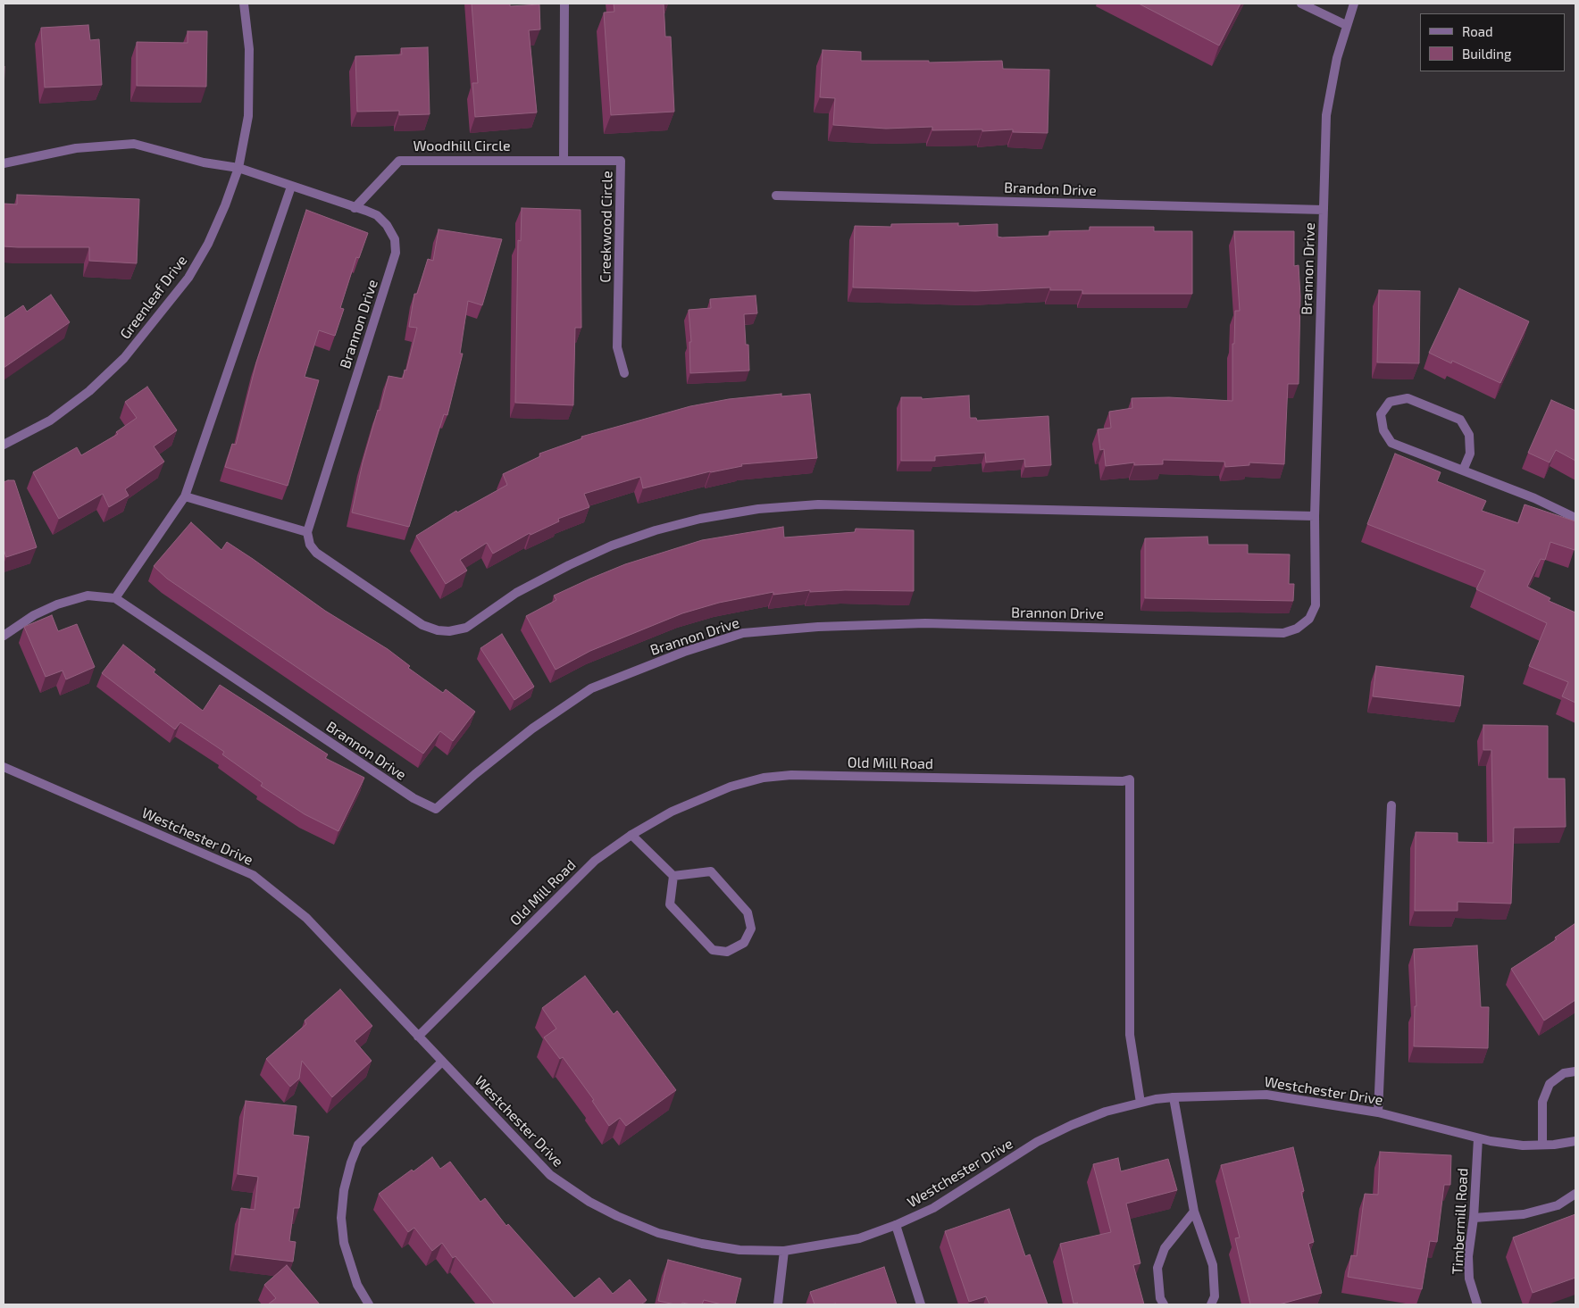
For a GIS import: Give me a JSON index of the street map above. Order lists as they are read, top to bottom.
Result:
{
  "streets": {
    "street": [
      "Woodhill Circle",
      "Brandon Drive",
      "Creekwood Circle",
      "Brannon Drive",
      "Greenleaf Drive",
      "Old Mill Road",
      "Westchester Drive",
      "Timbermill Road"
    ]
  },
  "crossings": [
    ["Woodhill Circle", "Creekwood Circle"],
    ["Woodhill Circle", "Brannon Drive"],
    ["Brandon Drive", "Brannon Drive"],
    ["Brannon Drive", "Greenleaf Drive"],
    ["Old Mill Road", "Westchester Drive"],
    ["Westchester Drive", "Timbermill Road"]
  ],
  "legend": ["Road", "Building"]
}
